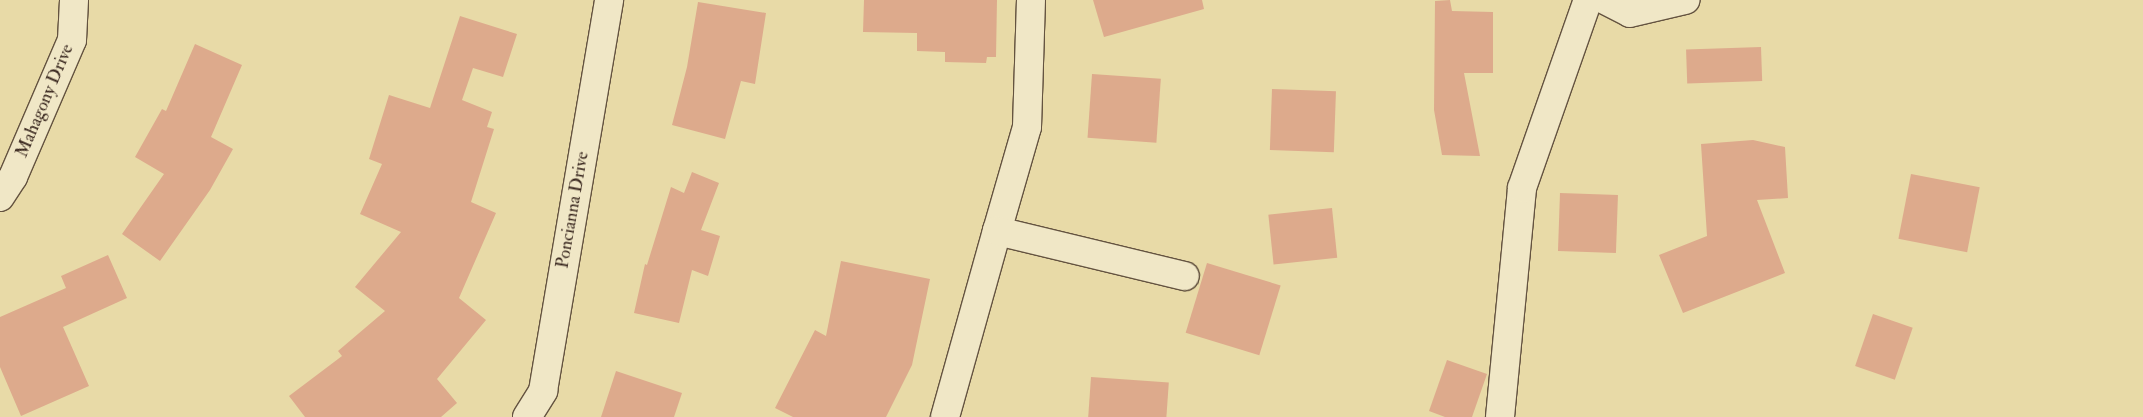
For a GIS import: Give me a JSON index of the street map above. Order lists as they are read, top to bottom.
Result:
{
  "streets": {
    "street": ["Mahagony Drive", "Poncianna Drive"]
  }
}
